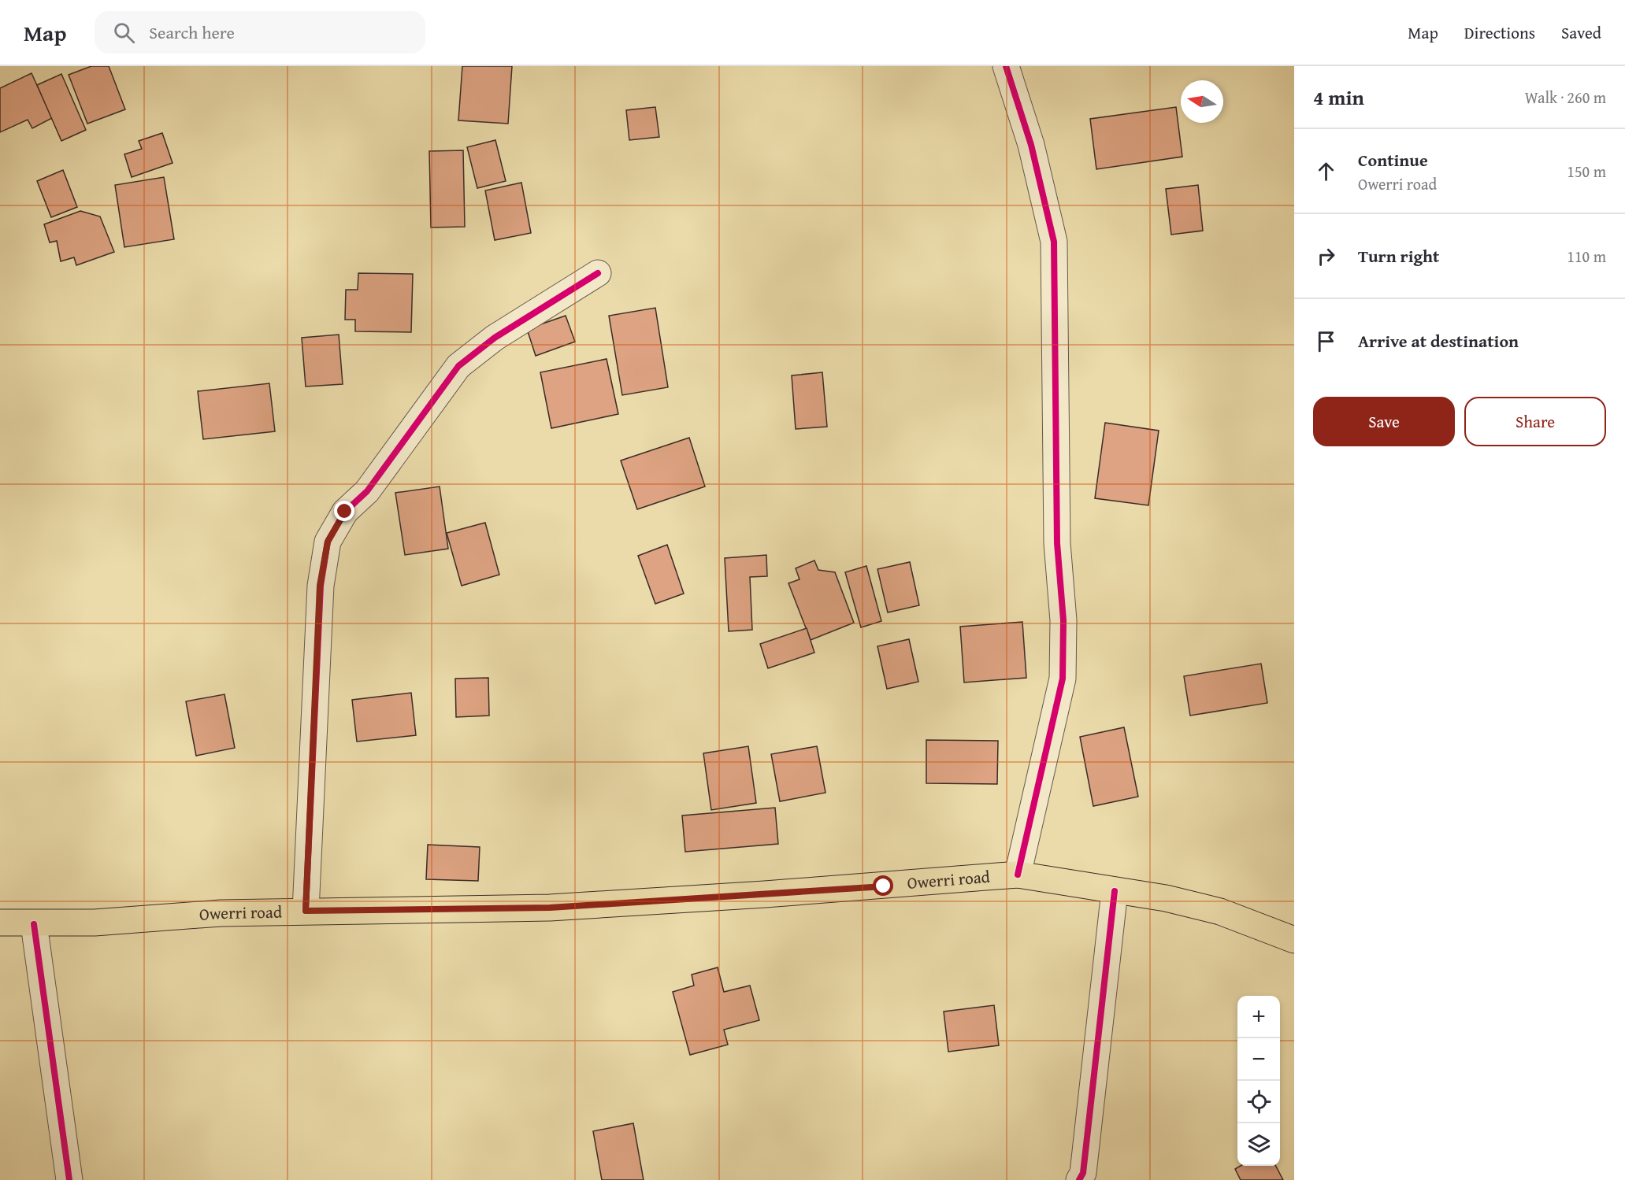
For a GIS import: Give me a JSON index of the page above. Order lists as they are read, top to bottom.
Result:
{
  "streets": {
    "main road": ["Owerri road"]
  },
  "north": "left",
  "page": {
    "header": "Map",
    "search": "Search here",
    "nav": ["Map", "Directions", "Saved"],
    "heading": ["4 min", "Walk · 260 m"],
    "list": [
      ["Continue", "Owerri road", "150 m"],
      ["Turn right", "110 m"],
      "Arrive at destination"
    ],
    "buttons": ["Save", "Share"],
    "map_buttons": ["+", "−"]
  }
}
